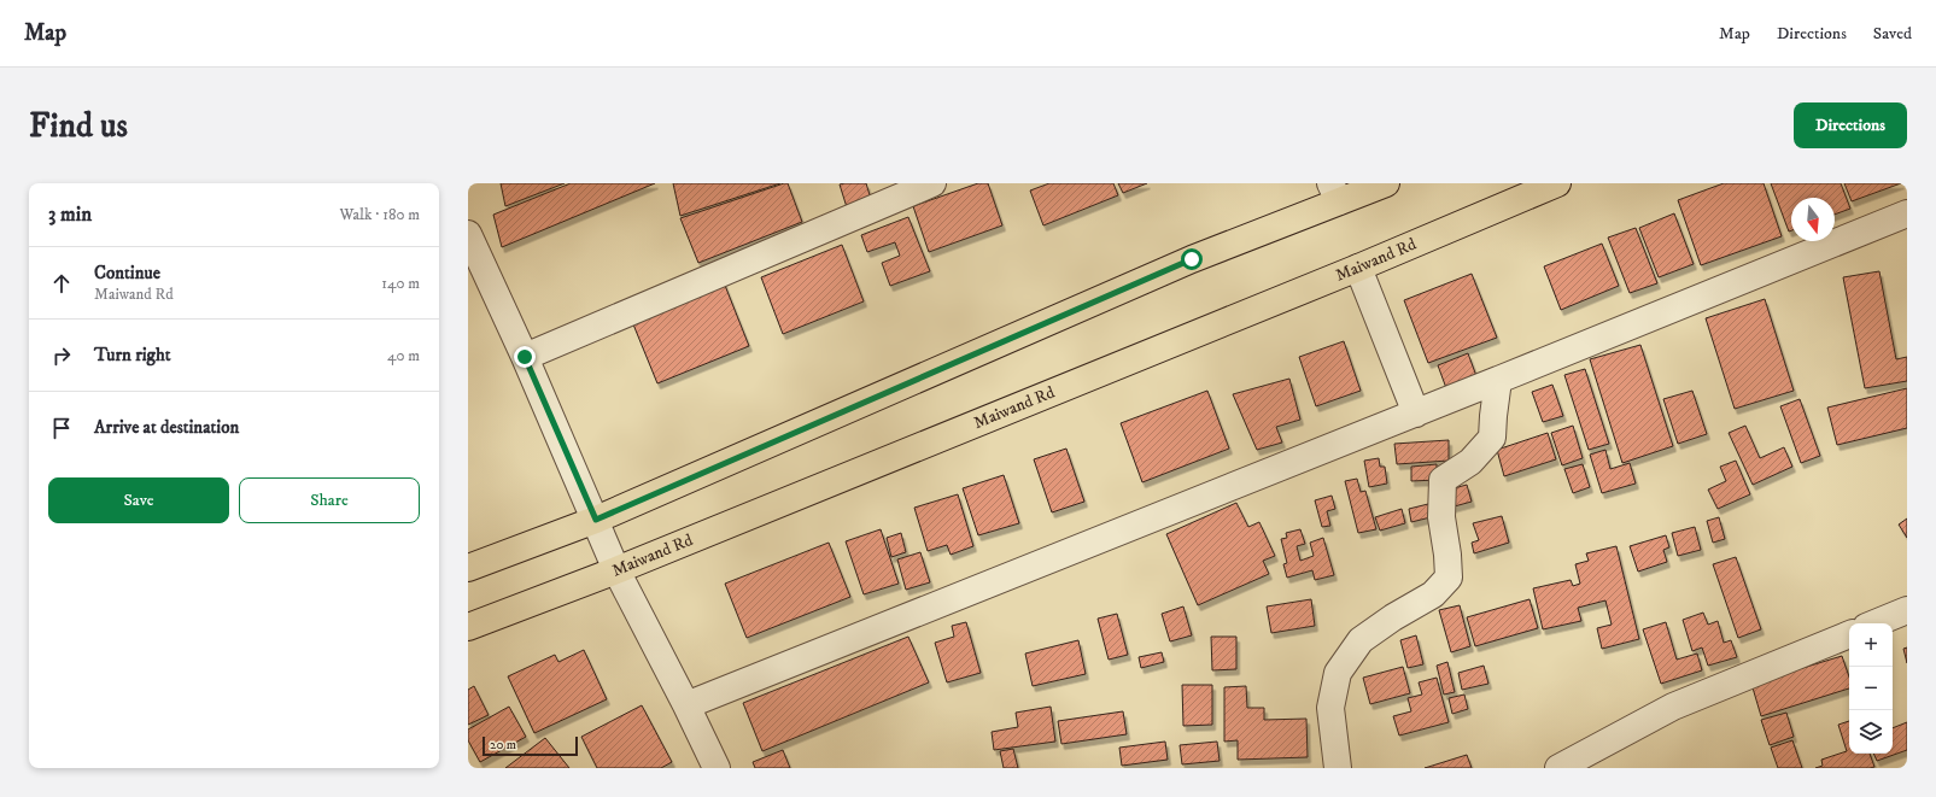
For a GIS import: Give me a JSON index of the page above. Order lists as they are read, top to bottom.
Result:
{
  "streets": {
    "main road": ["Maiwand Rd"]
  },
  "scale_bar": "20 m",
  "north": "bottom",
  "page": {
    "header": "Map",
    "nav": ["Map", "Directions", "Saved"],
    "buttons": [
      "Directions",
      ["Save", "Share"]
    ],
    "title": "Find us",
    "heading": ["3 min", "Walk · 180 m"],
    "list": [
      ["Continue", "Maiwand Rd", "140 m"],
      ["Turn right", "40 m"],
      "Arrive at destination"
    ],
    "map_buttons": ["+", "−"],
    "scale": "20 m"
  }
}
